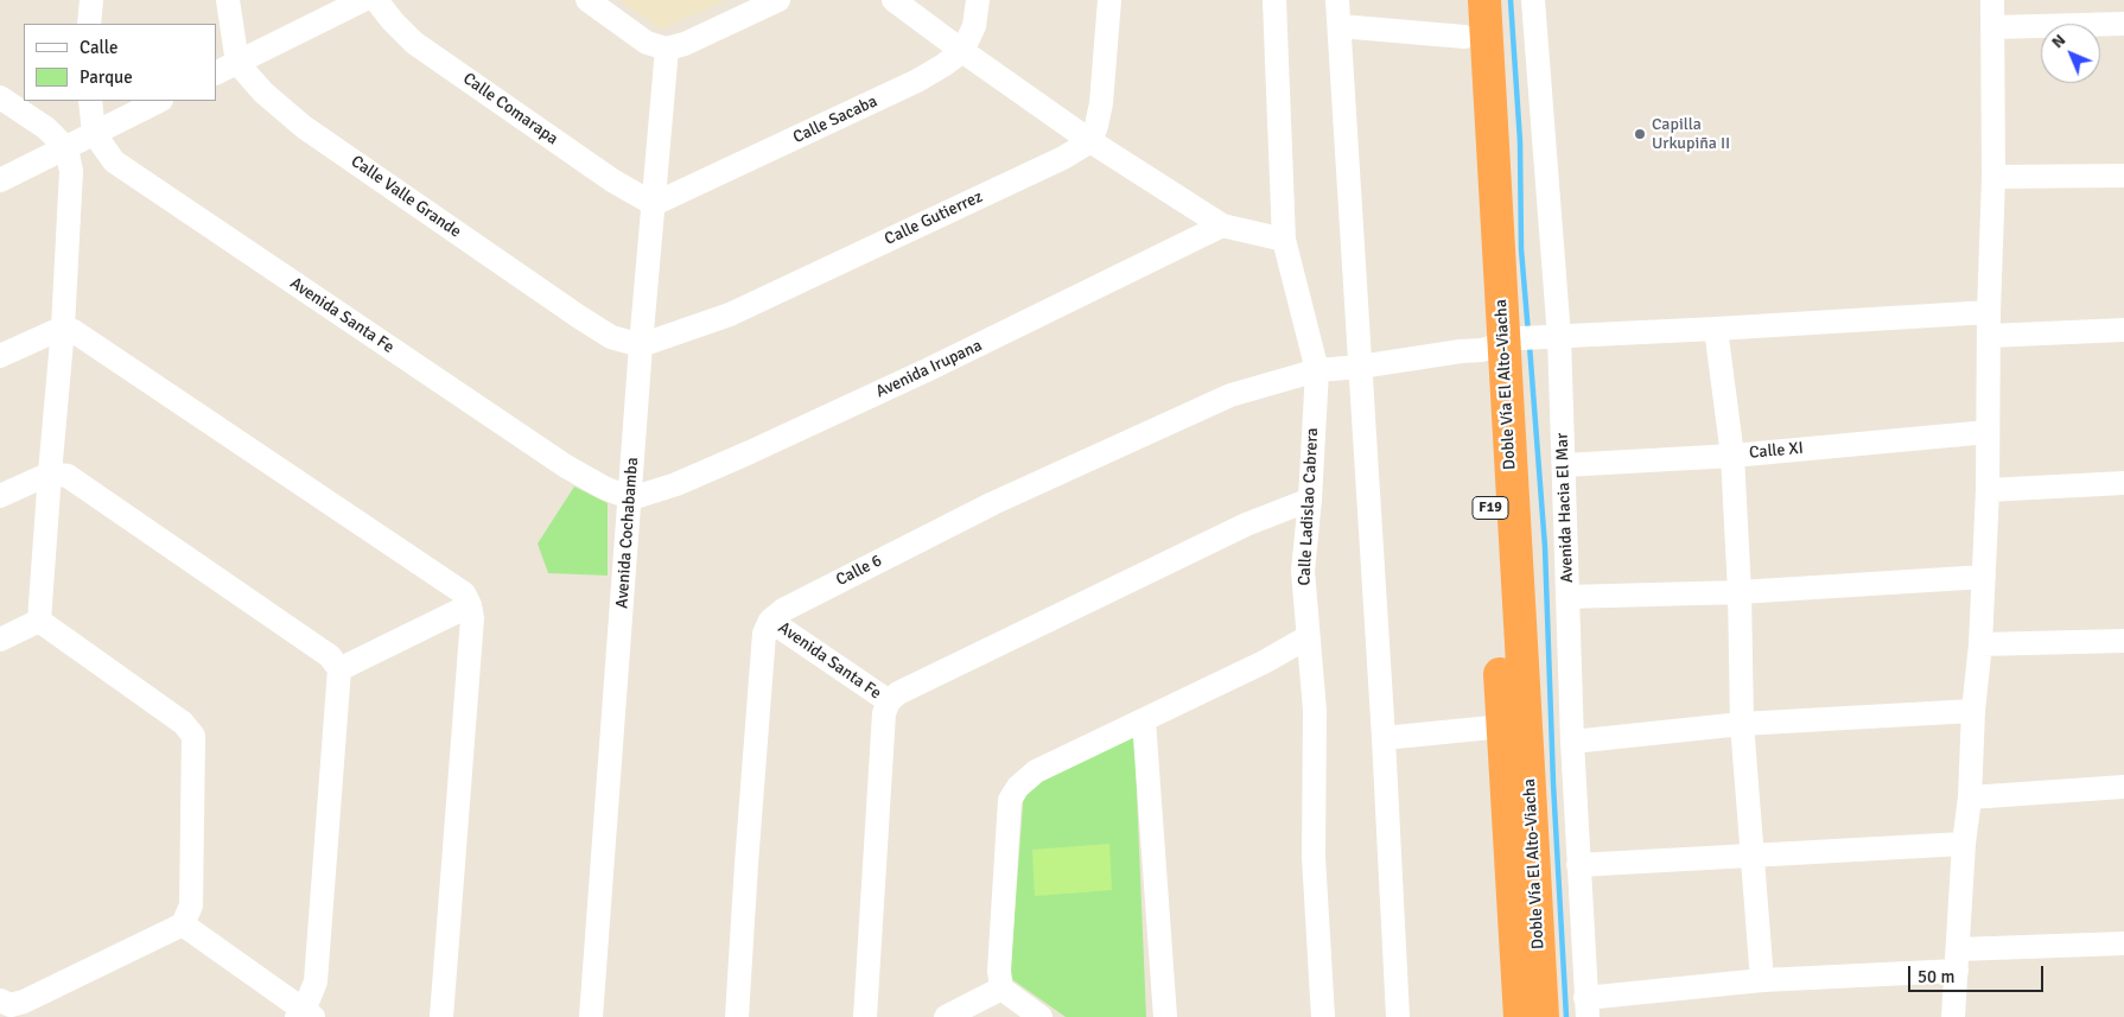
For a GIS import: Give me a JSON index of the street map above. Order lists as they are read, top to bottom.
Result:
{
  "streets": {
    "highway": ["Doble Vía El Alto-Viacha", "F19"],
    "street": [
      "Calle Comarapa",
      "Calle Sacaba",
      "Calle Valle Grande",
      "Calle Gutierrez",
      "Avenida Santa Fe",
      "Avenida Irupana",
      "Calle XI",
      "Calle Ladislao Cabrera",
      "Avenida Hacia El Mar",
      "Avenida Cochabamba",
      "Calle 6"
    ]
  },
  "crossings": [
    ["Calle Comarapa", "Calle Sacaba"],
    ["Calle Comarapa", "Avenida Cochabamba"],
    ["Calle Sacaba", "Avenida Cochabamba"],
    ["Calle Valle Grande", "Calle Gutierrez"],
    ["Calle Valle Grande", "Avenida Cochabamba"],
    ["Calle Gutierrez", "Avenida Cochabamba"],
    ["Avenida Santa Fe", "Avenida Irupana"],
    ["Avenida Santa Fe", "Avenida Cochabamba"],
    ["Avenida Santa Fe", "Calle 6"],
    ["Avenida Irupana", "Avenida Cochabamba"],
    ["Doble Vía El Alto-Viacha", "Avenida Hacia El Mar"],
    ["Doble Vía El Alto-Viacha", "Calle 6"],
    ["Calle XI", "Avenida Hacia El Mar"],
    ["Calle Ladislao Cabrera", "Calle 6"],
    ["Avenida Hacia El Mar", "Calle 6"]
  ],
  "places": ["Capilla Urkupiña II"],
  "legend": ["Calle", "Parque"],
  "scale_bar": "50 m",
  "north": "top left"
}
